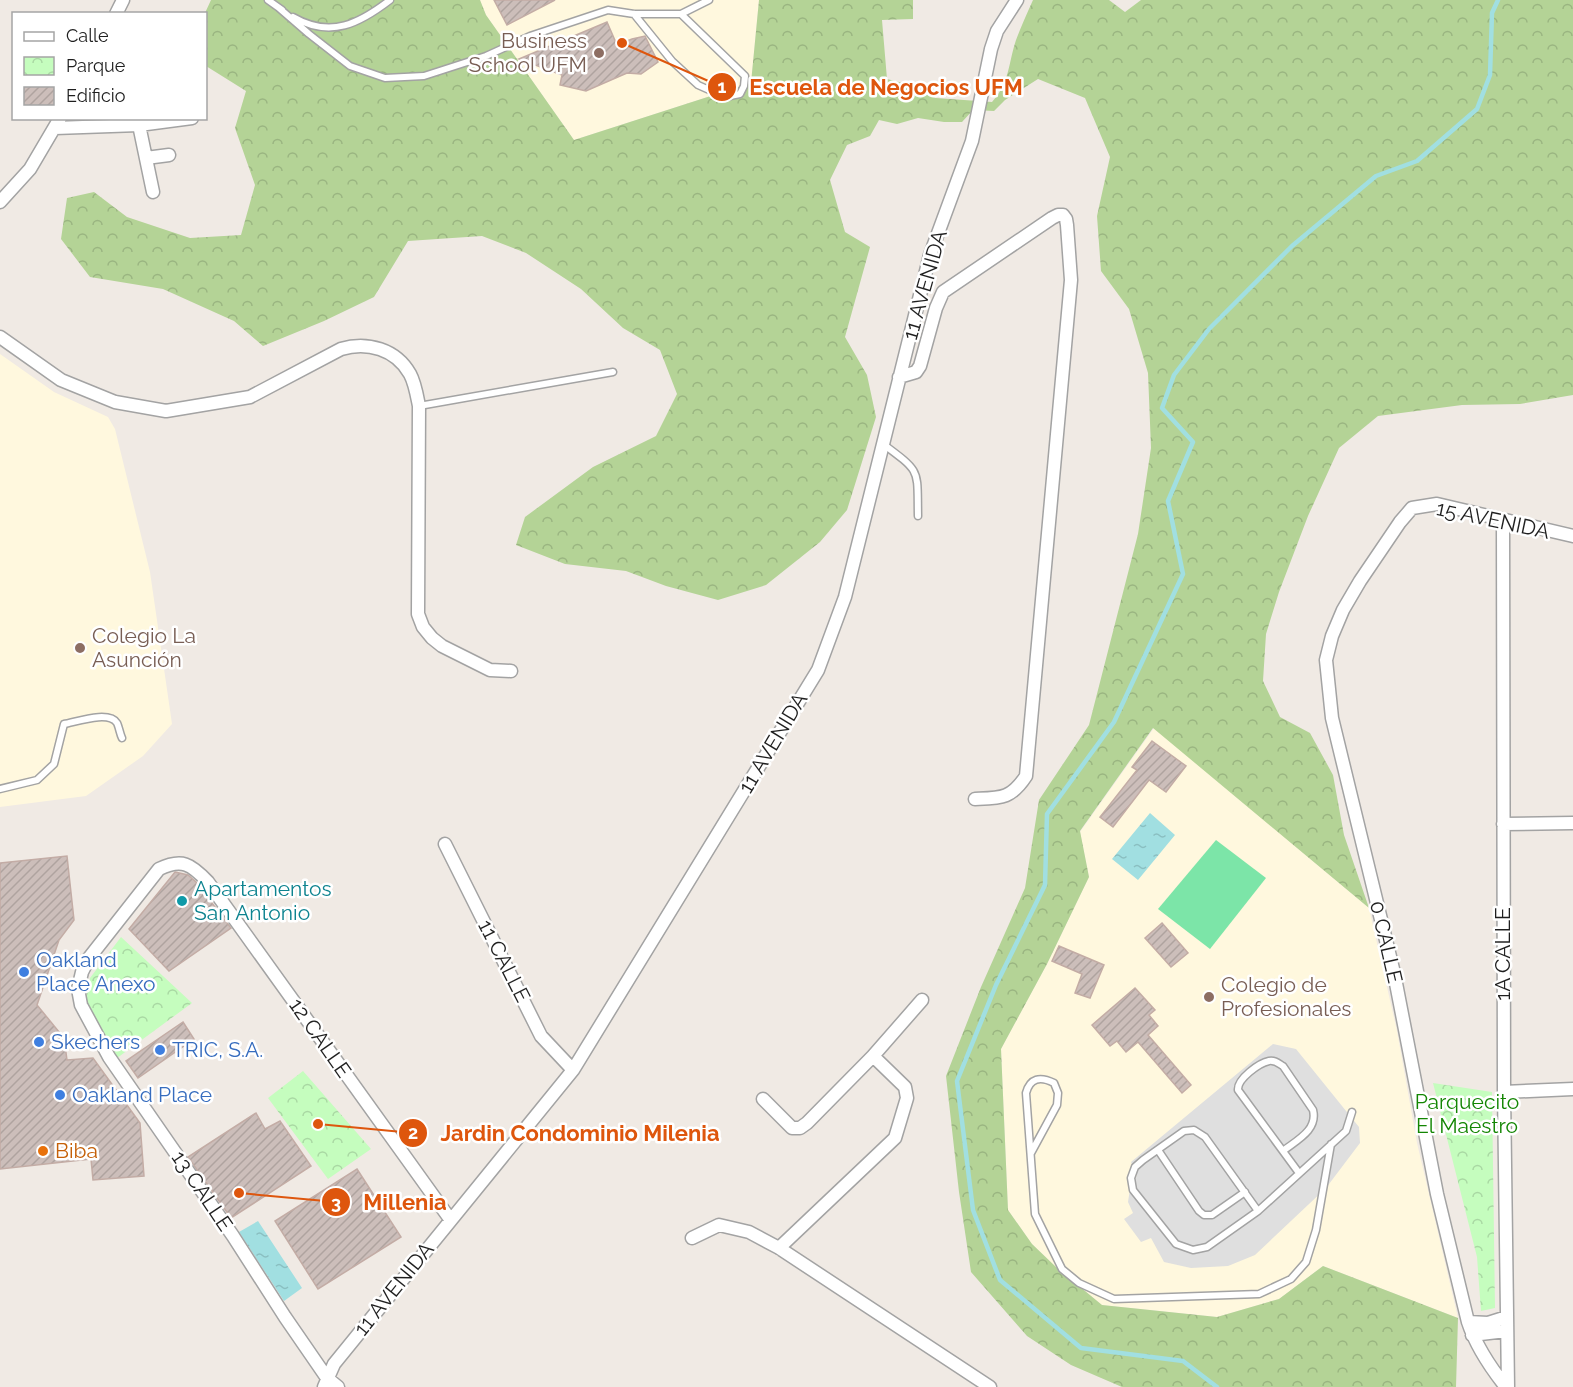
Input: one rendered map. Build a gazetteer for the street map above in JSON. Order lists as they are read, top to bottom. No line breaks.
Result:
{"streets":{"street":["11 AVENIDA","15 AVENIDA","0 CALLE","1A CALLE","11 CALLE","12 CALLE","13 CALLE"]},"crossings":[["11 AVENIDA","11 CALLE"],["11 AVENIDA","12 CALLE"],["11 AVENIDA","13 CALLE"],["15 AVENIDA","0 CALLE"],["15 AVENIDA","1A CALLE"],["0 CALLE","1A CALLE"],["12 CALLE","13 CALLE"]],"parks":["Parquecito El Maestro"],"places":["Escuela de Negocios UFM","Business School UFM","Colegio La Asunción","Apartamentos San Antonio","Oakland Place Anexo","Colegio de Profesionales","Skechers","TRIC, S.A.","Oakland Place","Jardin Condominio Milenia","Biba","Millenia"],"legend":["Calle","Parque","Edificio"]}
